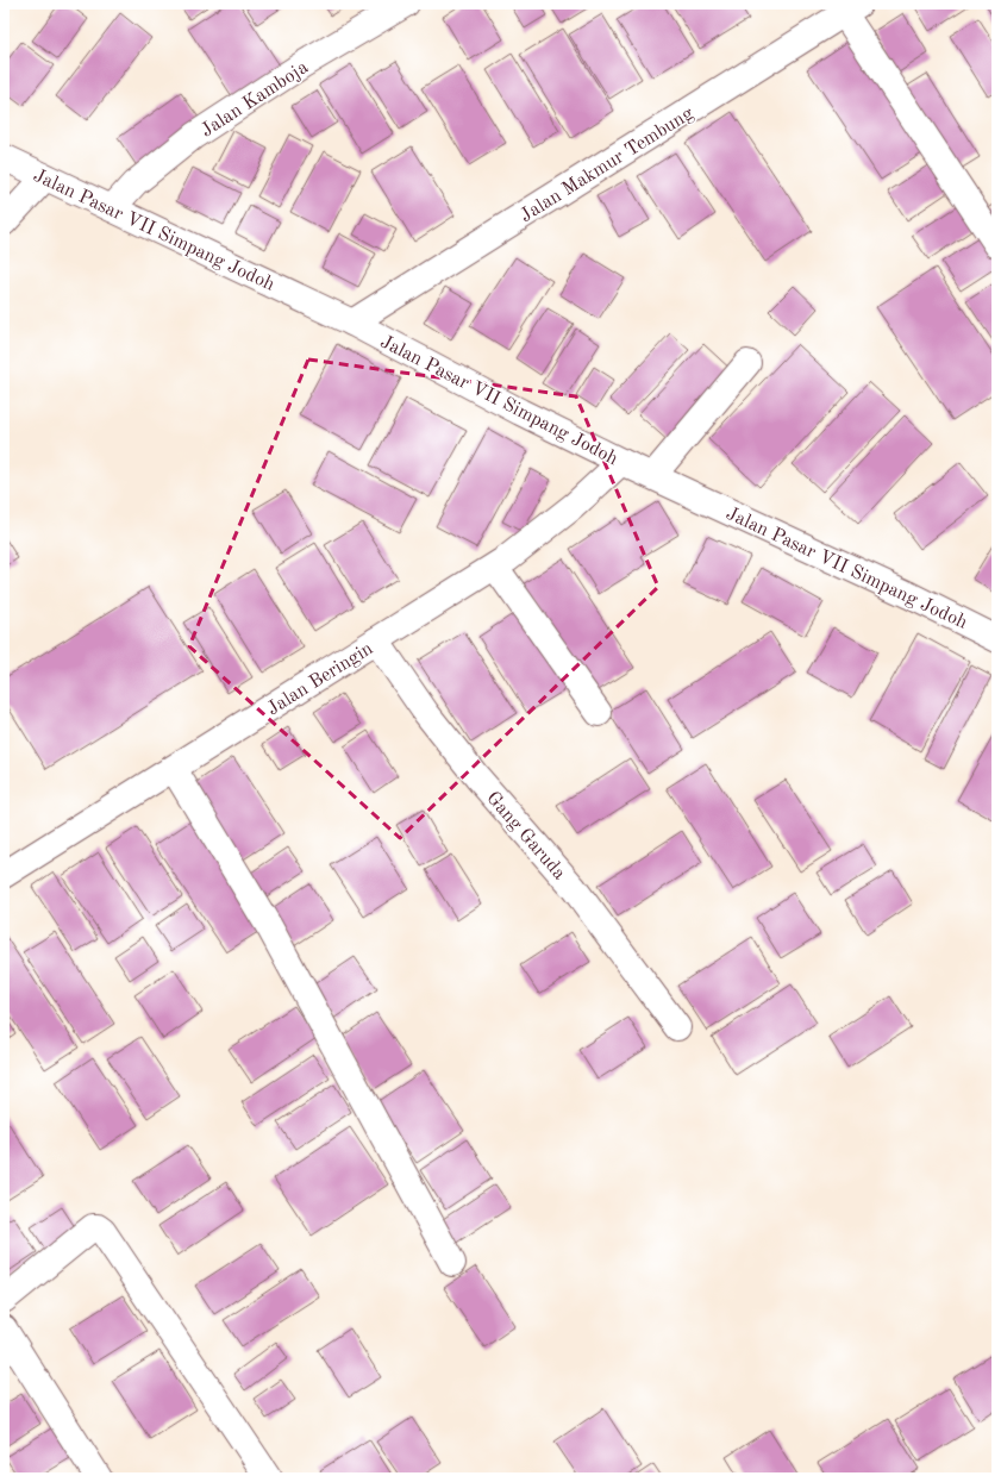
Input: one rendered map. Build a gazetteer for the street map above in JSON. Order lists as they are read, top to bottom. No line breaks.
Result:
{"streets":{"street":["Jalan Kamboja","Jalan Makmur Tembung","Jalan Pasar VII Simpang Jodoh","Jalan Beringin","Gang Garuda"]},"crossings":[["Jalan Kamboja","Jalan Pasar VII Simpang Jodoh"],["Jalan Makmur Tembung","Jalan Pasar VII Simpang Jodoh"],["Jalan Pasar VII Simpang Jodoh","Jalan Beringin"],["Jalan Beringin","Gang Garuda"]]}
